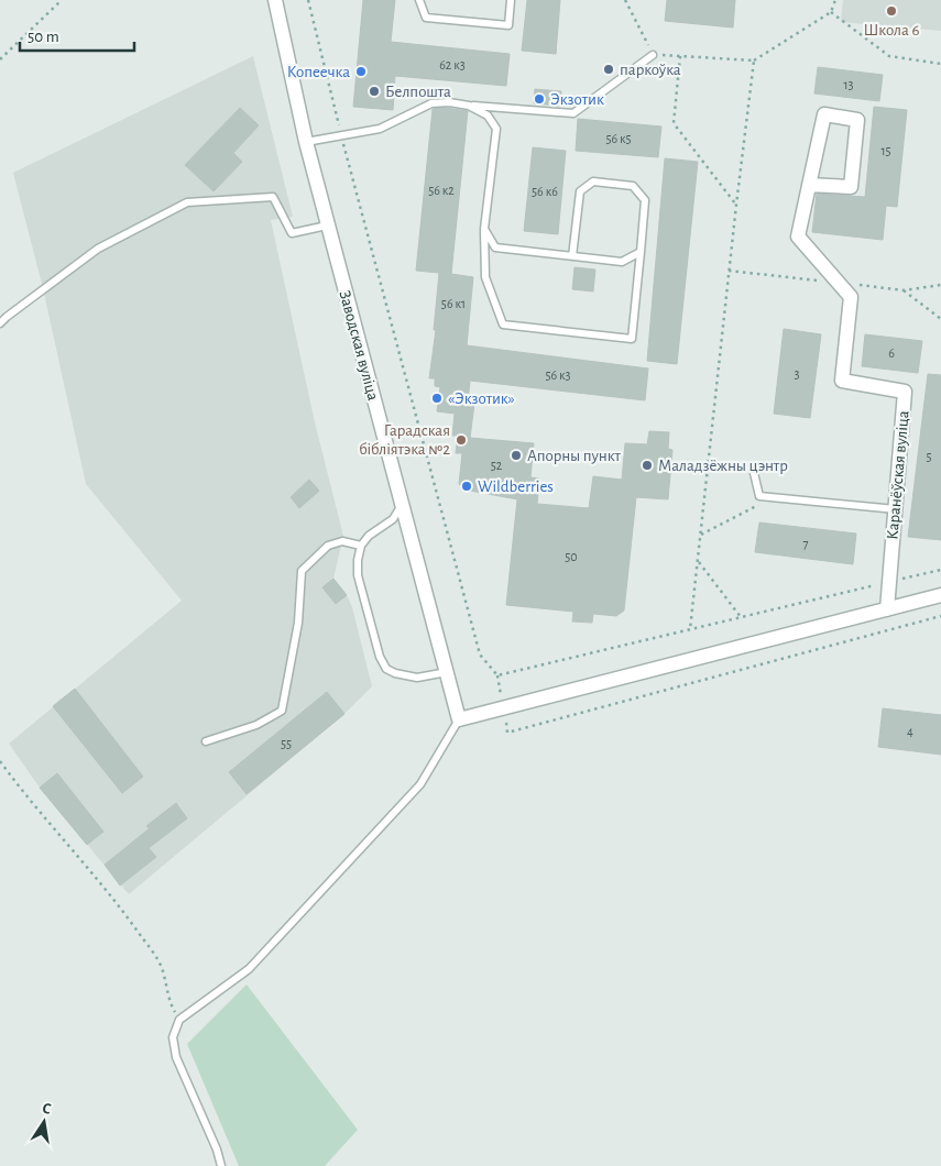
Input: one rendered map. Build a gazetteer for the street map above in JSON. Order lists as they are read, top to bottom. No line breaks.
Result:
{"streets":{"street":["Заводская вуліца","Каранёўская вуліца"]},"places":["Школа 6","паркоўка","Копеечка","Белпошта","Экзотик","«Экзотик»","Гарадская бібліятэка №2","Апорны пункт","Маладзёжны цэнтр","Wildberries"],"house_numbers":["62 к3","13","56 к5","15","56 к2","56 к6","56 к1","6","3","56 к3","5","52","7","50","4","55"],"scale_bar":"50 m","north":"top"}
